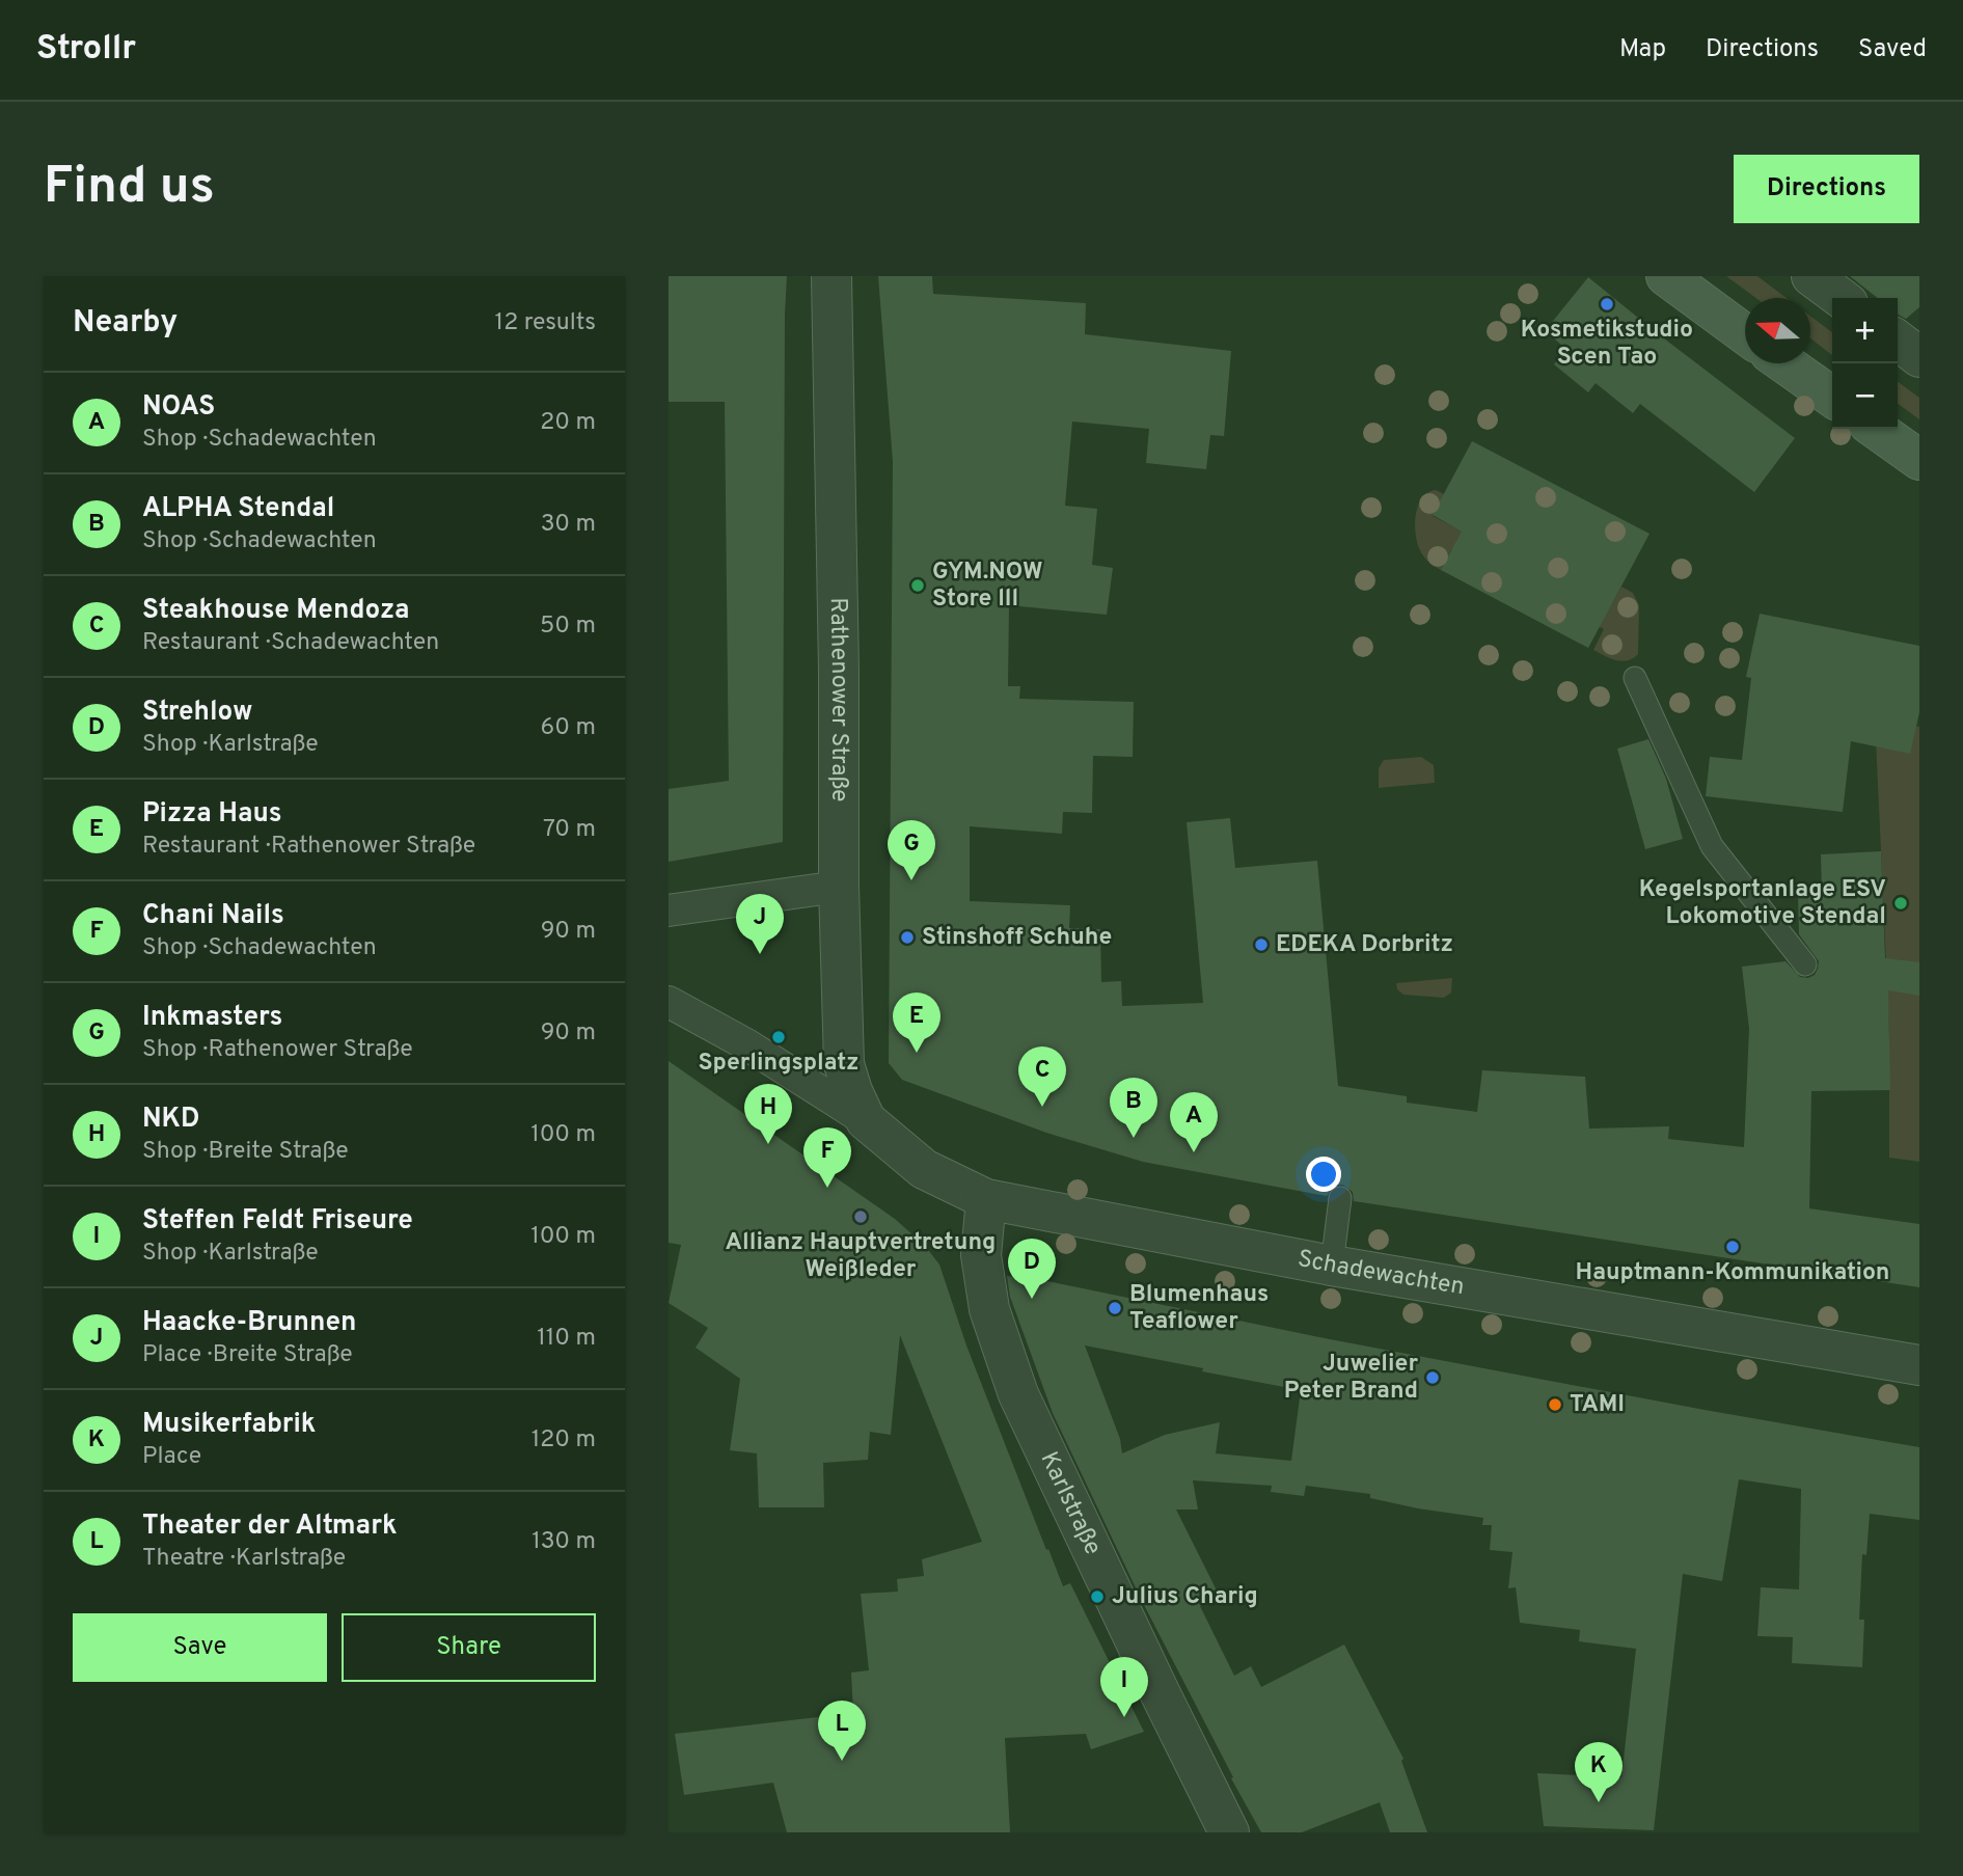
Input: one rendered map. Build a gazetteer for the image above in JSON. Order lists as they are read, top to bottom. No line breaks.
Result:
{"streets":{"street":["Rathenower Straße","Schadewachten","Karlstraße"]},"crossings":[["Rathenower Straße","Schadewachten"],["Schadewachten","Karlstraße"]],"places":["Kosmetikstudio Scen Tao","GYM.NOW Store lll","Kegelsportanlage ESV Lokomotive Stendal","Stinshoff Schuhe","EDEKA Dorbritz","Sperlingsplatz","Allianz Hauptvertretung Weißleder","Hauptmann-Kommunikation","Blumenhaus Teaflower","Juwelier Peter Brand","TAMI","Julius Charig"],"north":"left","page":{"header":"Strollr","nav":["Map","Directions","Saved"],"buttons":["Directions",["Save","Share"]],"title":"Find us","heading":["Nearby","12 results"],"map_buttons":["+","−"],"list":[{"mark":"A","name":"NOAS","note":"Shop · Schadewachten","value":"20 m"},{"mark":"B","name":"ALPHA Stendal","note":"Shop · Schadewachten","value":"30 m"},{"mark":"C","name":"Steakhouse Mendoza","note":"Restaurant · Schadewachten","value":"50 m"},{"mark":"D","name":"Strehlow","note":"Shop · Karlstraße","value":"60 m"},{"mark":"E","name":"Pizza Haus","note":"Restaurant · Rathenower Straße","value":"70 m"},{"mark":"F","name":"Chani Nails","note":"Shop · Schadewachten","value":"90 m"},{"mark":"G","name":"Inkmasters","note":"Shop · Rathenower Straße","value":"90 m"},{"mark":"H","name":"NKD","note":"Shop · Breite Straße","value":"100 m"},{"mark":"I","name":"Steffen Feldt Friseure","note":"Shop · Karlstraße","value":"100 m"},{"mark":"J","name":"Haacke-Brunnen","note":"Place · Breite Straße","value":"110 m"},{"mark":"K","name":"Musikerfabrik","note":"Place","value":"120 m"},{"mark":"L","name":"Theater der Altmark","note":"Theatre · Karlstraße","value":"130 m"}],"pins":["G","J","E","C","B","H","A","F","D","I","L","K"]}}
